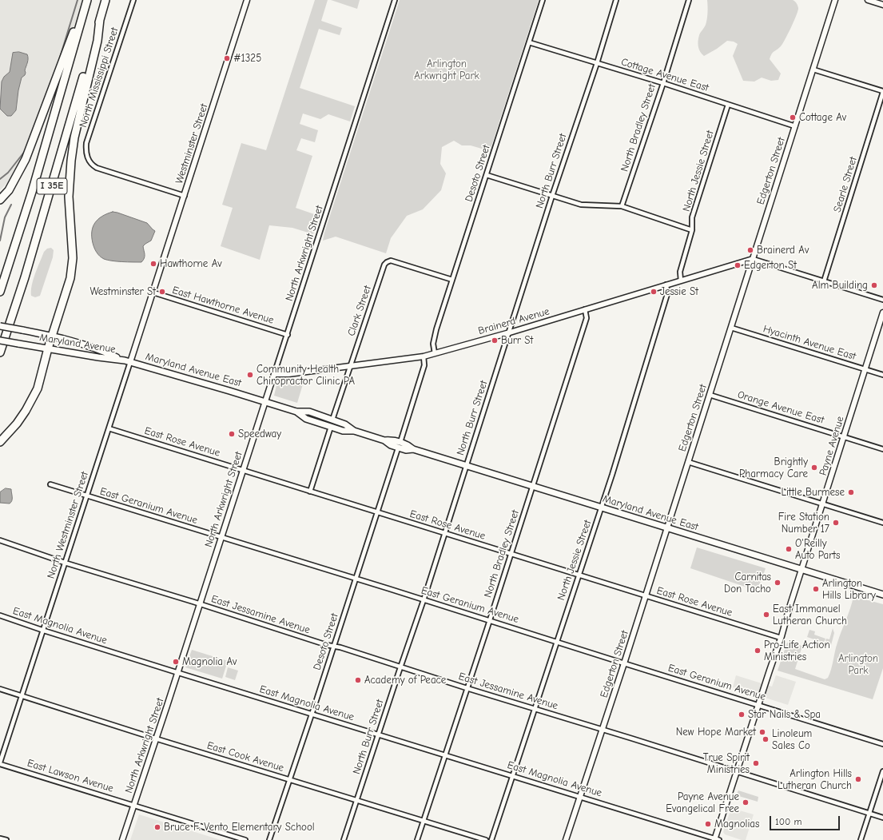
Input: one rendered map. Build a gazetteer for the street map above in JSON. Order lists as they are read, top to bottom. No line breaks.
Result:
{"streets":{"highway":["I 35E"],"main road":["Maryland Avenue","Maryland Avenue East"],"street":["Cottage Avenue East","North Mississippi Street","North Bradley Street","Westminster Street","North Burr Street","North Jessie Street","Edgerton Street","Desoto Street","Searle Street","North Arkwright Street","East Hawthorne Avenue","Clark Street","Brainerd Avenue","Hyacinth Avenue East","Orange Avenue East","East Rose Avenue","Payne Avenue","East Geranium Avenue","North Westminster Street","East Jessamine Avenue","East Magnolia Avenue","East Cook Avenue","East Lawson Avenue"]},"crossings":[["Cottage Avenue East","North Bradley Street"],["Cottage Avenue East","North Burr Street"],["Cottage Avenue East","North Jessie Street"],["Cottage Avenue East","Edgerton Street"],["Cottage Avenue East","Desoto Street"],["North Mississippi Street","Westminster Street"],["North Bradley Street","Brainerd Avenue"],["North Bradley Street","Maryland Avenue East"],["North Bradley Street","East Rose Avenue"],["North Bradley Street","East Geranium Avenue"],["North Bradley Street","East Jessamine Avenue"],["North Bradley Street","East Magnolia Avenue"],["North Bradley Street","East Cook Avenue"],["Westminster Street","East Hawthorne Avenue"],["Westminster Street","North Westminster Street"],["North Burr Street","Brainerd Avenue"],["North Burr Street","Maryland Avenue East"],["North Burr Street","East Rose Avenue"],["North Burr Street","East Geranium Avenue"],["North Burr Street","East Jessamine Avenue"],["North Burr Street","East Magnolia Avenue"],["North Burr Street","East Cook Avenue"],["North Jessie Street","Brainerd Avenue"],["North Jessie Street","Maryland Avenue East"],["North Jessie Street","East Rose Avenue"],["North Jessie Street","East Geranium Avenue"],["North Jessie Street","East Jessamine Avenue"],["North Jessie Street","East Magnolia Avenue"],["Edgerton Street","Brainerd Avenue"],["Edgerton Street","Hyacinth Avenue East"],["Edgerton Street","Maryland Avenue East"],["Edgerton Street","Orange Avenue East"],["Edgerton Street","East Rose Avenue"],["Edgerton Street","East Geranium Avenue"],["Edgerton Street","East Jessamine Avenue"],["Edgerton Street","East Magnolia Avenue"],["Desoto Street","Clark Street"],["Desoto Street","Brainerd Avenue"],["Desoto Street","Maryland Avenue East"],["Desoto Street","East Rose Avenue"],["Desoto Street","East Geranium Avenue"],["Desoto Street","East Jessamine Avenue"],["Desoto Street","East Magnolia Avenue"],["Desoto Street","East Cook Avenue"],["North Arkwright Street","East Hawthorne Avenue"],["North Arkwright Street","Brainerd Avenue"],["North Arkwright Street","Maryland Avenue East"],["North Arkwright Street","East Rose Avenue"],["North Arkwright Street","East Geranium Avenue"],["North Arkwright Street","East Jessamine Avenue"],["North Arkwright Street","East Magnolia Avenue"],["North Arkwright Street","East Cook Avenue"],["North Arkwright Street","East Lawson Avenue"],["East Hawthorne Avenue","North Westminster Street"],["Clark Street","Brainerd Avenue"],["Clark Street","Maryland Avenue East"],["Hyacinth Avenue East","Payne Avenue"],["Maryland Avenue","Maryland Avenue East"],["Maryland Avenue East","Payne Avenue"],["Maryland Avenue East","North Westminster Street"],["Orange Avenue East","Payne Avenue"],["East Rose Avenue","Payne Avenue"],["East Rose Avenue","North Westminster Street"],["Payne Avenue","East Geranium Avenue"],["Payne Avenue","East Jessamine Avenue"],["Payne Avenue","East Magnolia Avenue"],["East Geranium Avenue","North Westminster Street"],["North Westminster Street","East Jessamine Avenue"],["North Westminster Street","East Magnolia Avenue"],["North Westminster Street","East Cook Avenue"],["North Westminster Street","East Lawson Avenue"]],"parks":["Arlington Arkwright Park","Arlington Park"],"places":["#1325","Cottage Av","Brainerd Av","Hawthorne Av","Edgerton St","Alm Building","Westminster St","Jessie St","Burr St","Community Health Chiropractor Clinic PA","Speedway","Brightly Pharmacy Care","Little Burmese","Fire Station Number 17","O'Reilly Auto Parts","Carnitas Don Tacho","Arlington Hills Library","East Immanuel Lutheran Church","Pro-Life Action Ministries","Magnolia Av","Academy of Peace","Star Nails & Spa","New Hope Market","Linoleum Sales Co","True Spirit Ministries","Arlington Hills Lutheran Church","Payne Avenue Evangelical Free","Magnolias","Bruce F. Vento Elementary School"],"scale_bar":"100 m"}
